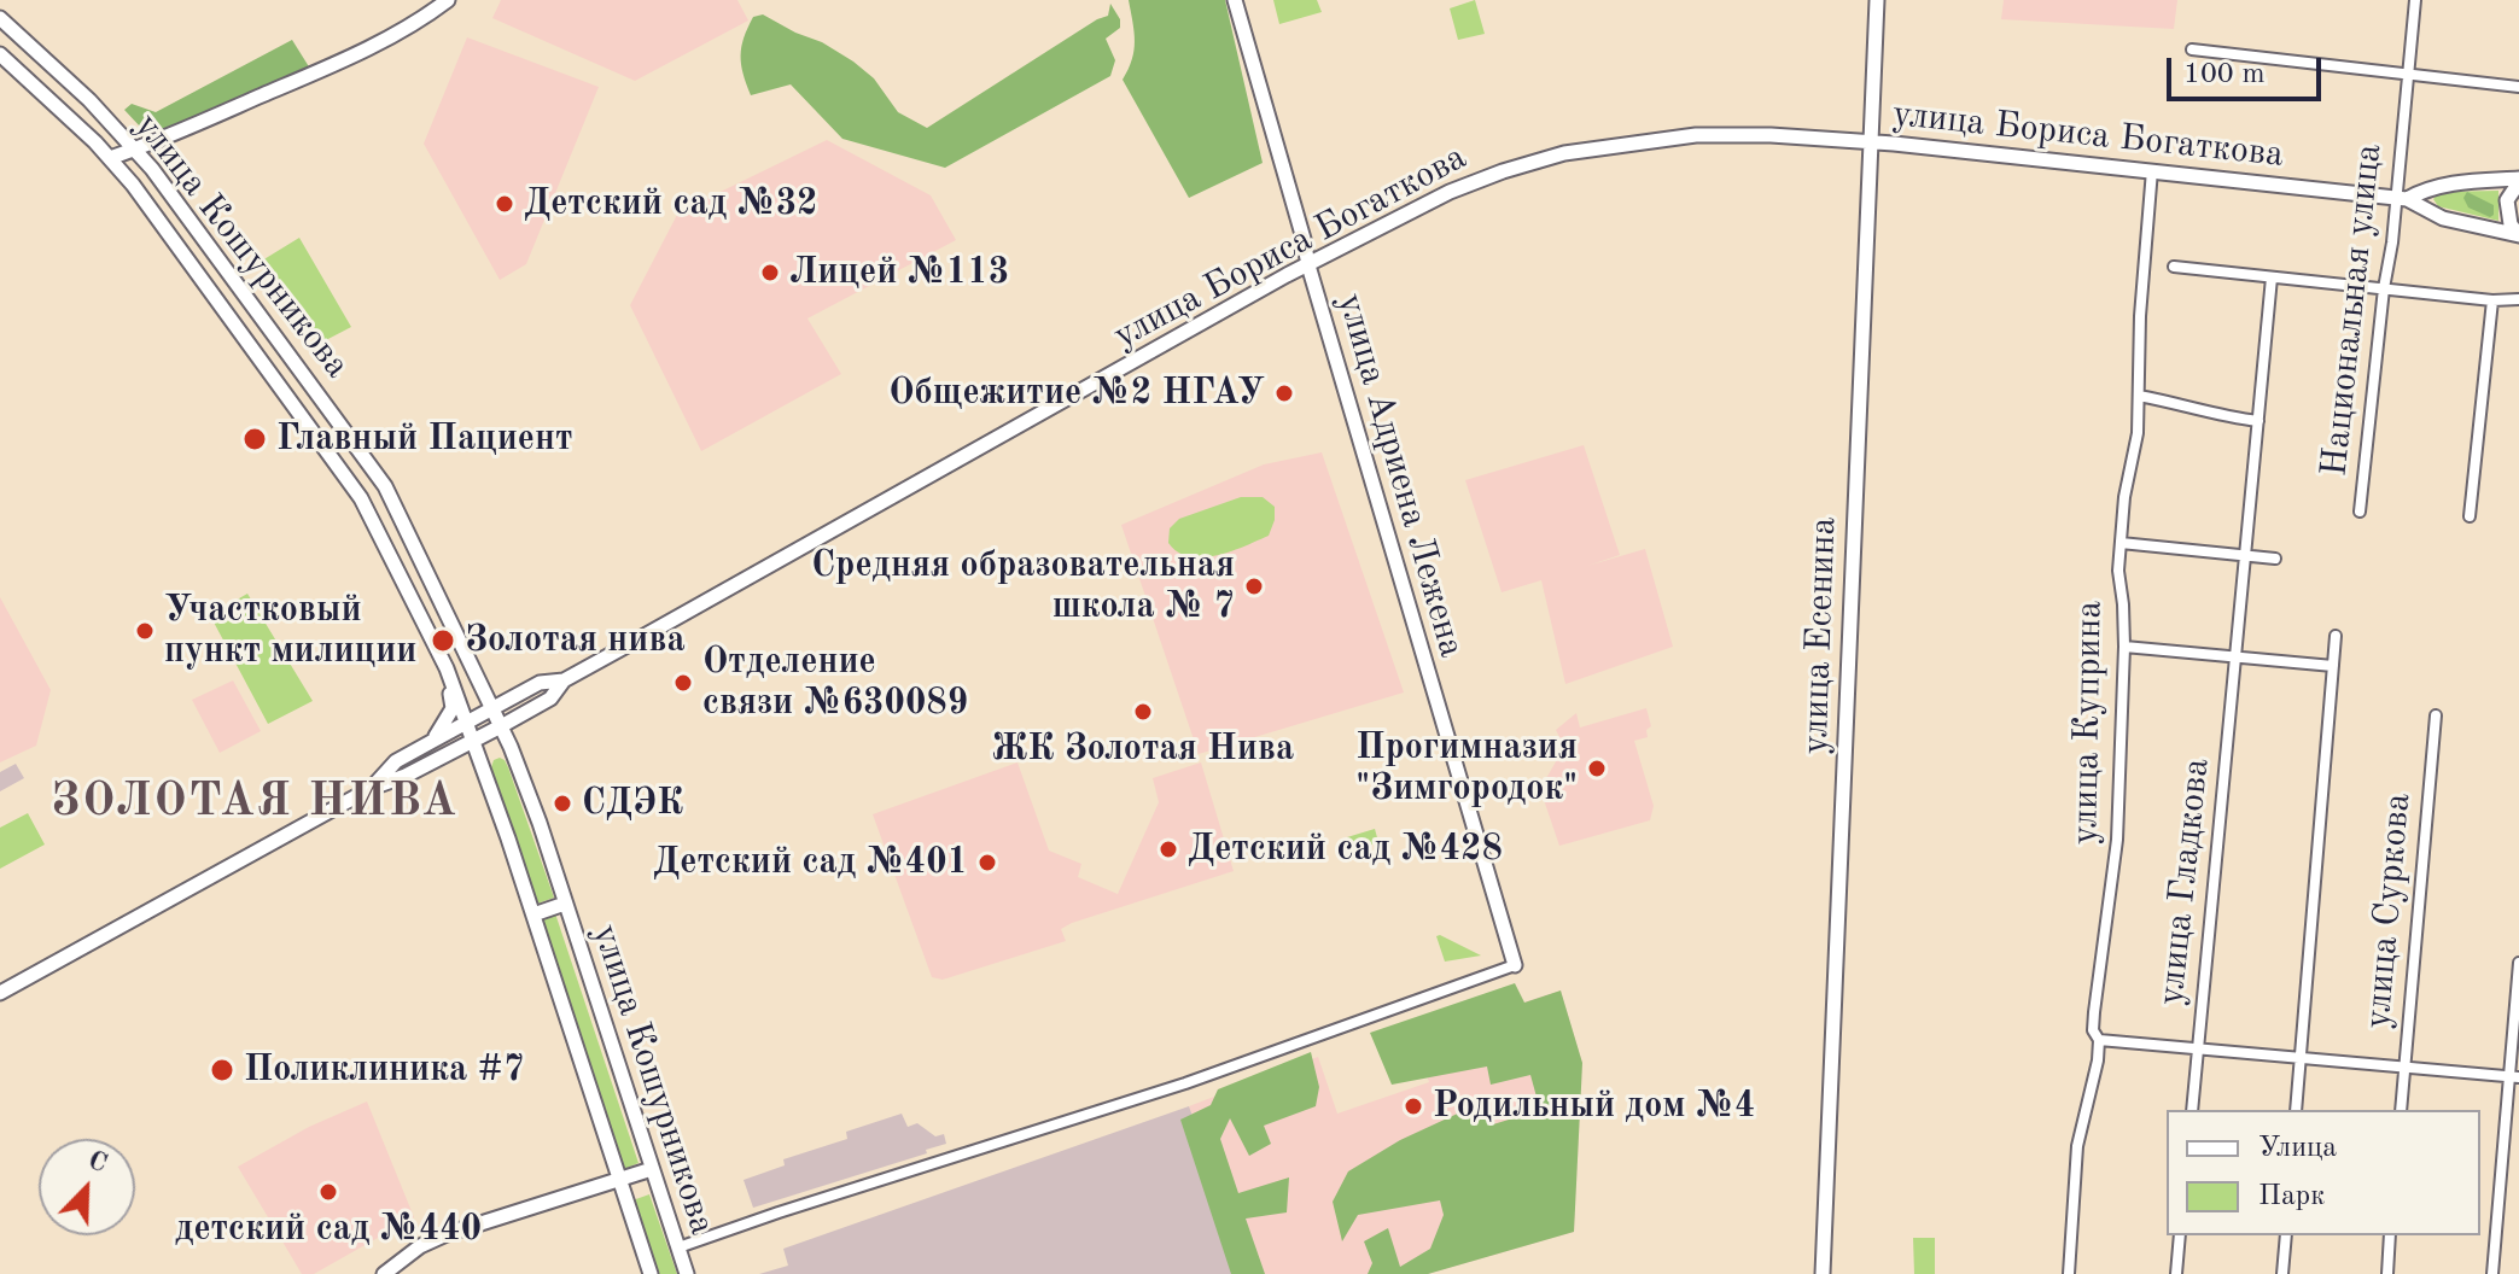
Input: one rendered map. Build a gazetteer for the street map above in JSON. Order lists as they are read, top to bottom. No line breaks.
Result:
{"streets":{"main road":["улица Бориса Богаткова","улица Кошурникова","улица Адриена Лежена","улица Есенина"],"street":["Национальная улица","улица Куприна","улица Гладкова","улица Суркова"]},"crossings":[["улица Бориса Богаткова","улица Кошурникова"],["улица Бориса Богаткова","Национальная улица"],["улица Бориса Богаткова","улица Адриена Лежена"],["улица Бориса Богаткова","улица Есенина"],["улица Бориса Богаткова","улица Куприна"]],"districts":["ЗОЛОТАЯ НИВА"],"places":["Детский сад №32","Лицей №113","Общежитие №2 НГАУ","Главный Пациент","Средняя образовательная школа № 7","Участковый пункт милиции","Золотая нива","Отделение связи №630089","ЖК Золотая Нива","Прогимназия \"Зимгородок\"","СДЭК","Детский сад №428","Детский сад №401","Поликлиника #7","Родильный дом №4","детский сад №440"],"legend":["Улица","Парк"],"scale_bar":"100 m","north":"top right"}
